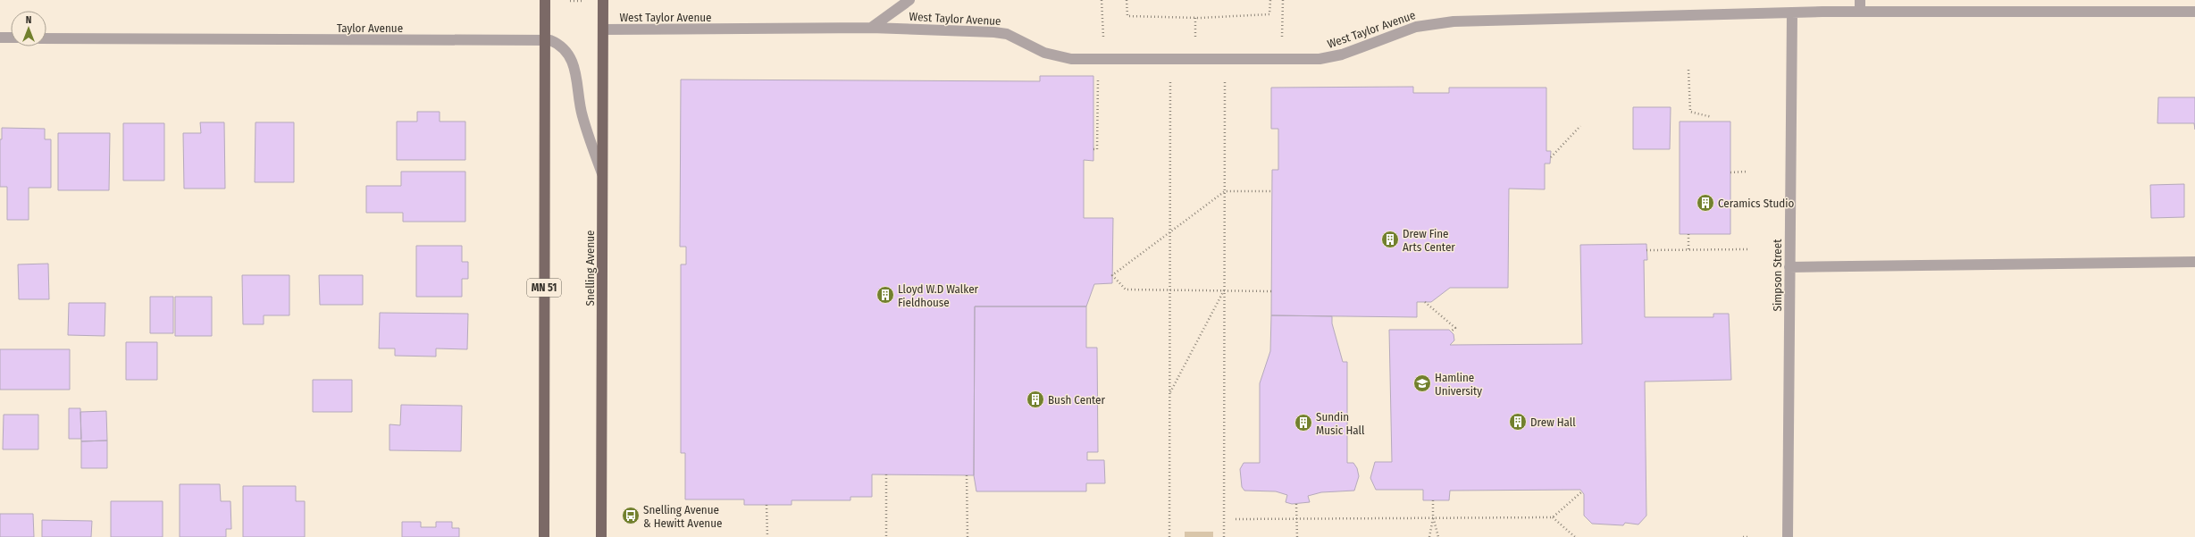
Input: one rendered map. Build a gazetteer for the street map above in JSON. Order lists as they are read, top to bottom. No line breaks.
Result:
{"streets":{"main road":["Snelling Avenue","MN 51"],"street":["West Taylor Avenue","Taylor Avenue","Simpson Street"]},"crossings":[["West Taylor Avenue","Snelling Avenue"],["West Taylor Avenue","Simpson Street"],["Taylor Avenue","Snelling Avenue"],["Taylor Avenue","MN 51"]],"places":{"building":["Ceramics Studio","Drew Fine Arts Center","Lloyd W.D Walker Fieldhouse","Bush Center","Drew Hall","Sundin Music Hall"],"school or university":["Hamline University"],"bus stop":["Snelling Avenue & Hewitt Avenue"]},"north":"top"}
